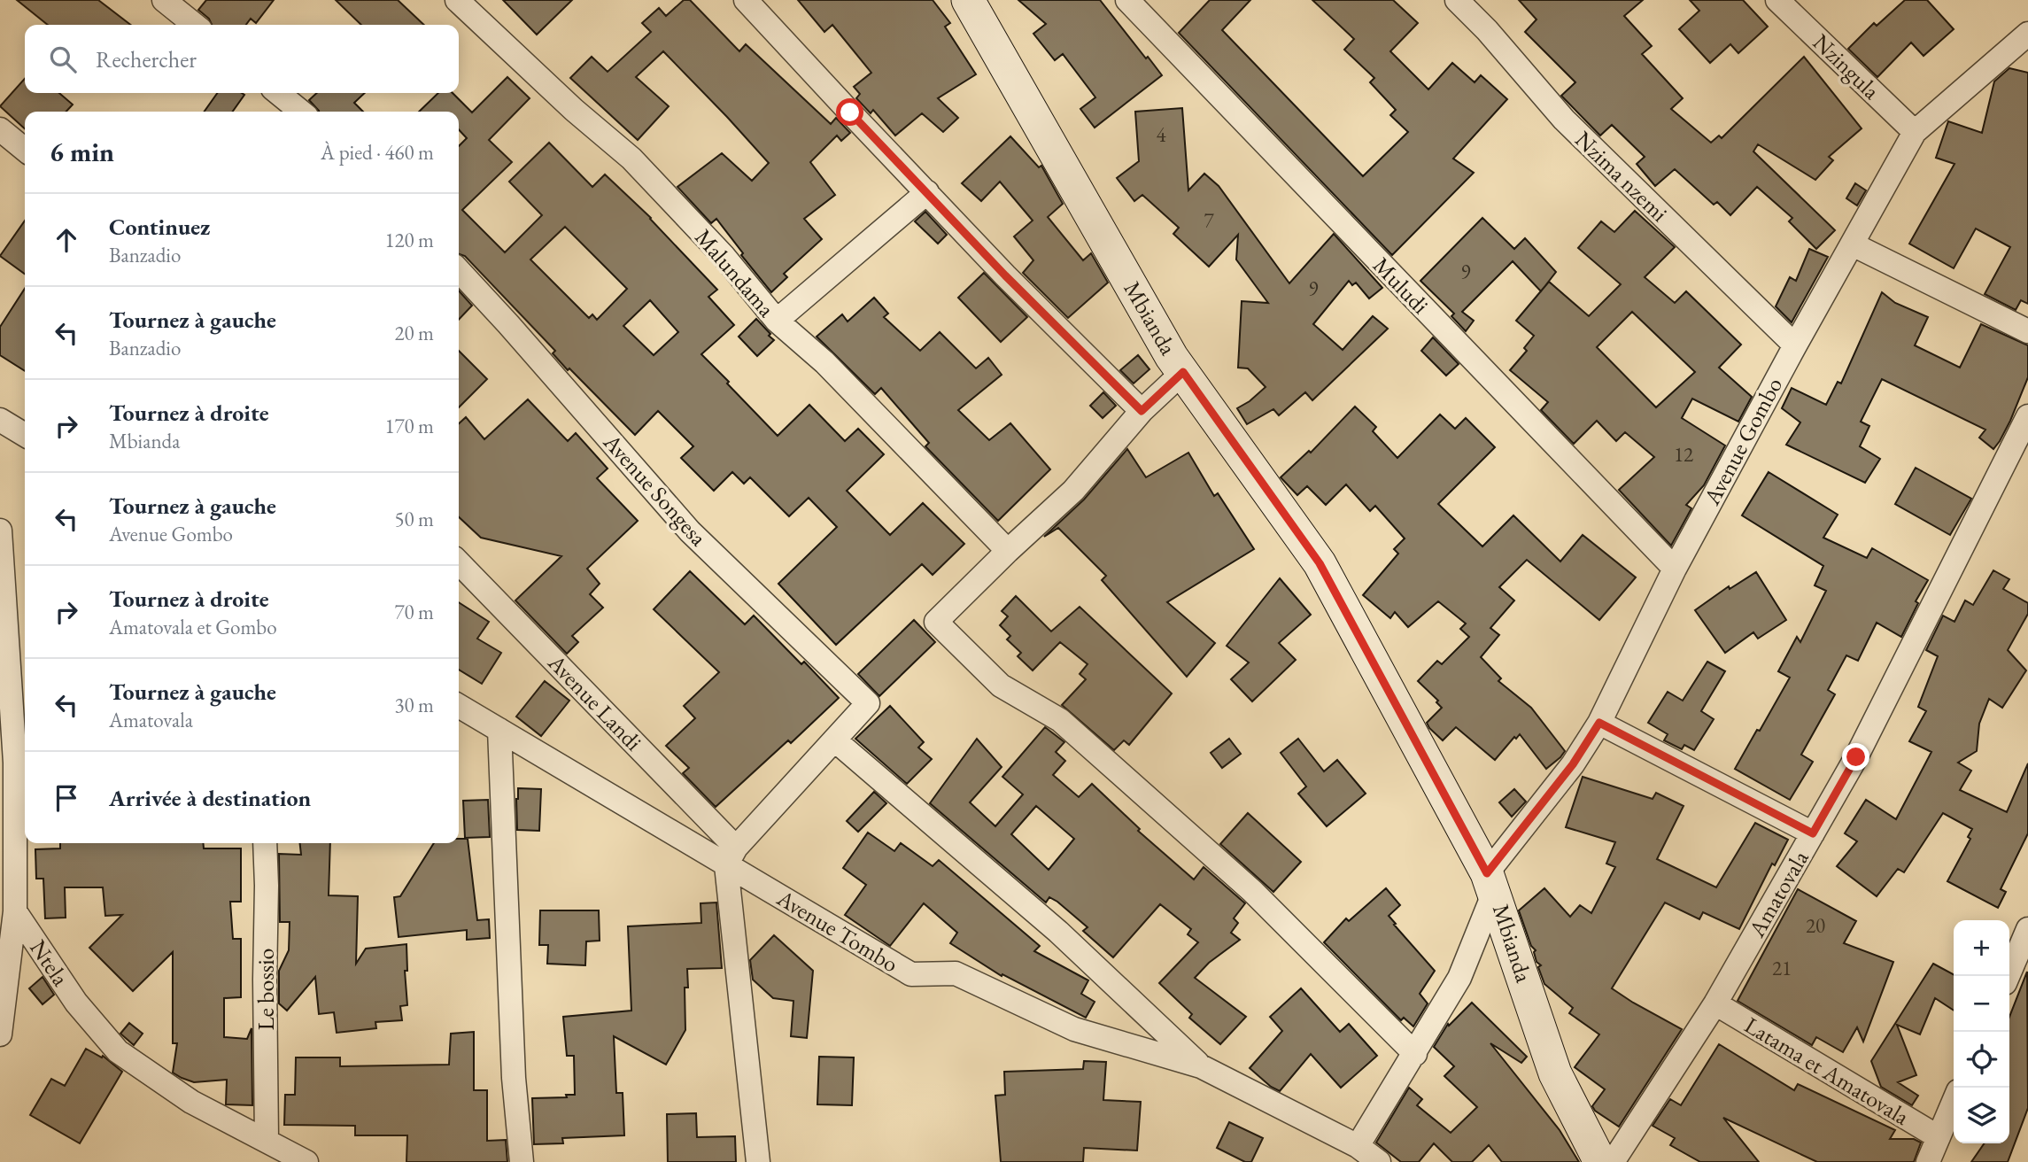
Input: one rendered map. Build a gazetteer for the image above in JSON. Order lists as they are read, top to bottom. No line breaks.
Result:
{"streets":{"street":["Nzingula","Nzima nzemi","Malundama","Muludi","Mbianda","Avenue Gombo","Avenue Songesa","Avenue Landi","Amatovala","Avenue Tombo","Ntela","Le bossio","Latama et Amatovala"]},"crossings":[["Nzingula","Avenue Gombo"],["Nzima nzemi","Avenue Gombo"],["Muludi","Avenue Gombo"],["Mbianda","Avenue Gombo"],["Avenue Gombo","Avenue Tombo"],["Avenue Landi","Avenue Tombo"],["Amatovala","Latama et Amatovala"],["Ntela","Le bossio"]],"house_numbers":["4","7","9","9","12","20","21"],"page":{"search":"Rechercher","heading":["6 min","À pied · 460 m"],"list":[["Continuez","Banzadio","120 m"],["Tournez à gauche","Banzadio","20 m"],["Tournez à droite","Mbianda","170 m"],["Tournez à gauche","Avenue Gombo","50 m"],["Tournez à droite","Amatovala et Gombo","70 m"],["Tournez à gauche","Amatovala","30 m"],"Arrivée à destination"],"map_buttons":["+","−"]}}
